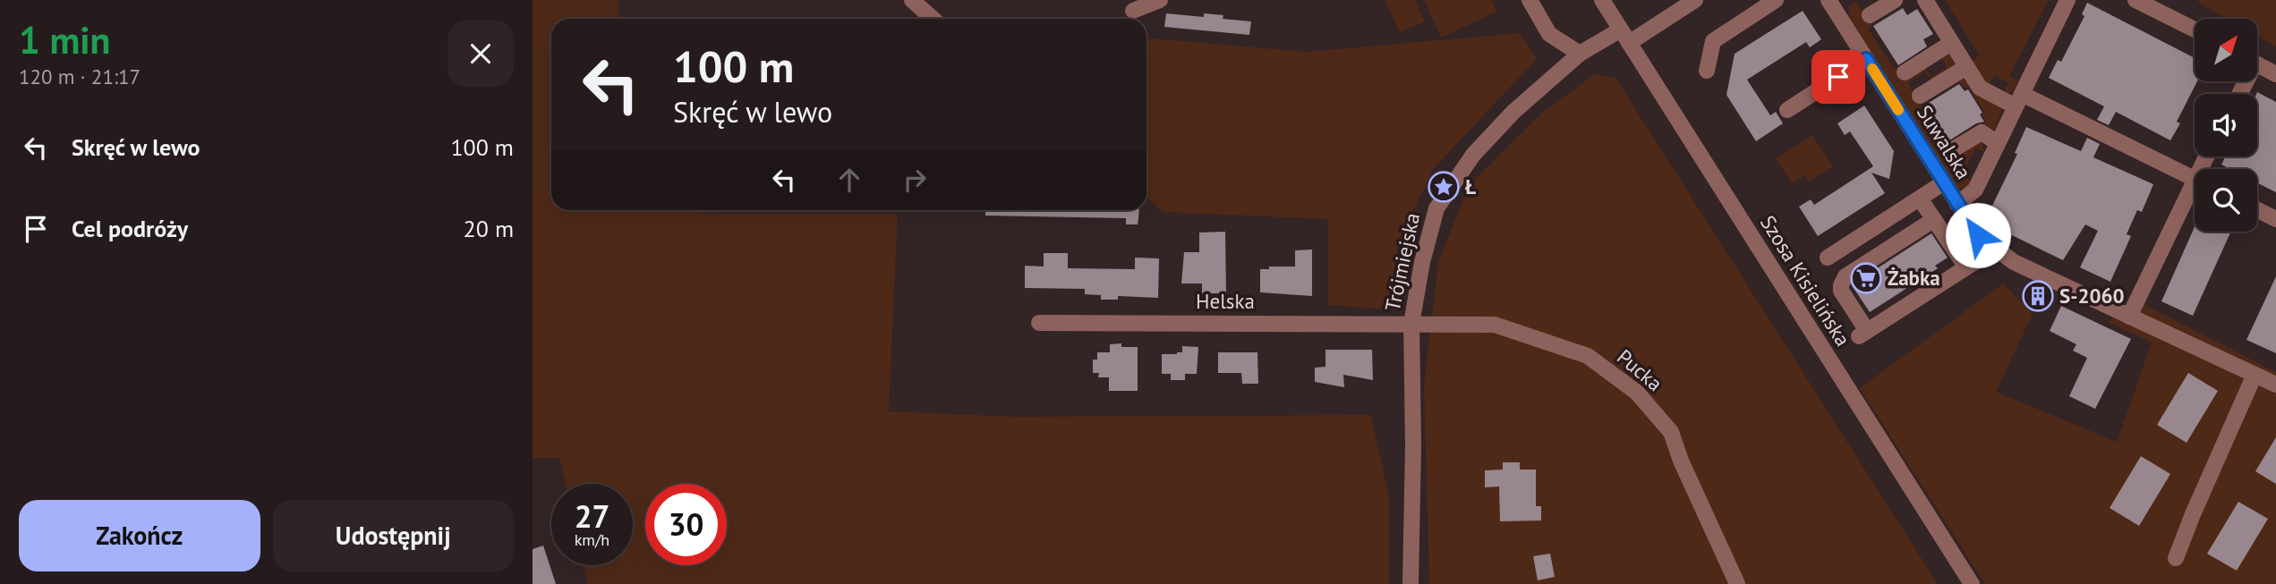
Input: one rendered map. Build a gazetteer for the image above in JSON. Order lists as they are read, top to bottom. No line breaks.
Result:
{"streets":{"street":["Suwalska","Trójmiejska","Szosa Kisielińska","Helska","Pucka"]},"crossings":[["Trójmiejska","Szosa Kisielińska"],["Trójmiejska","Helska"],["Trójmiejska","Pucka"],["Helska","Pucka"]],"places":{"place":["Ł"],"supermarket":["Żabka"],"building":["S-2060"]},"north":"top right","page":{"heading":["1 min","120 m · 21:17"],"turn":["100 m","Skręć w lewo"],"list":[{"name":"Skręć w lewo","value":"100 m"},{"name":"Cel podróży","value":"20 m"}],"speed":"27 km/h","limit":"30","buttons":["Zakończ","Udostępnij"]}}
